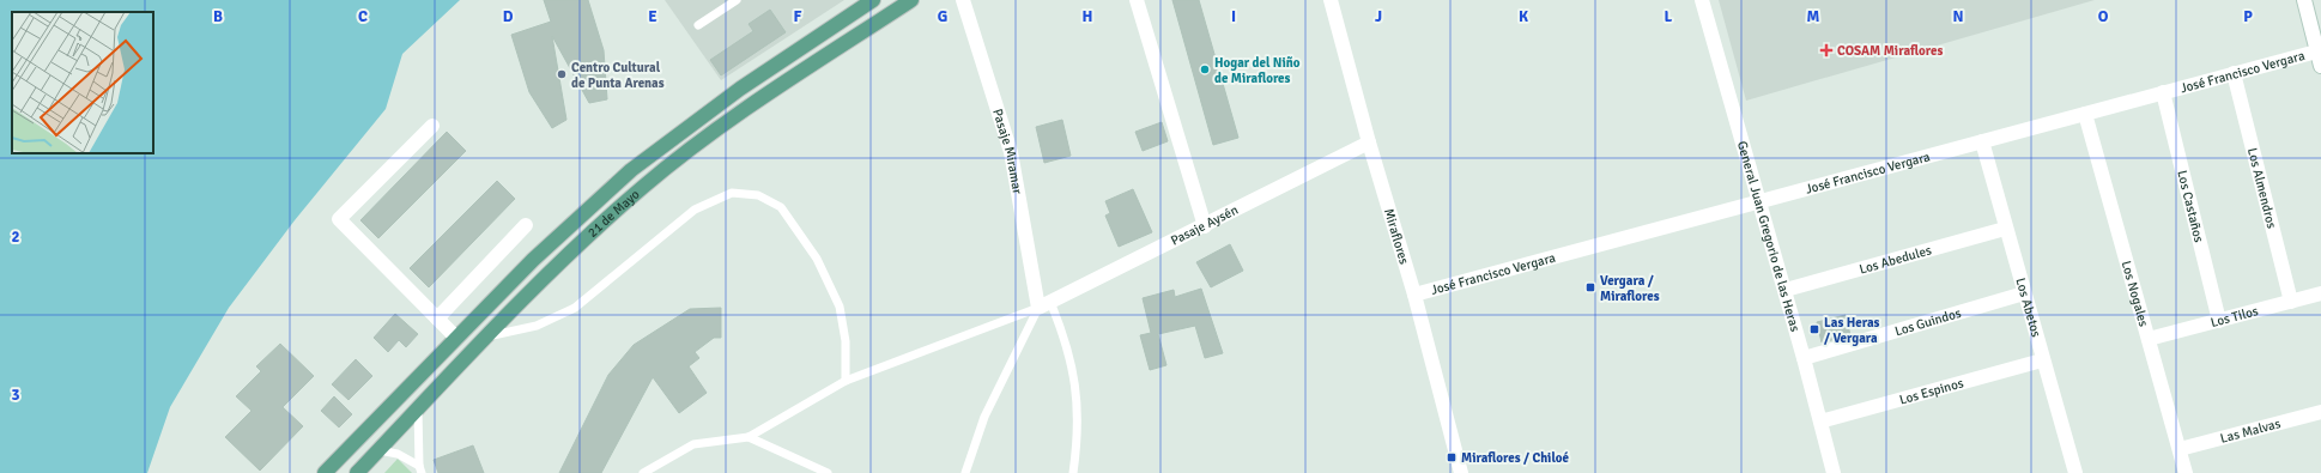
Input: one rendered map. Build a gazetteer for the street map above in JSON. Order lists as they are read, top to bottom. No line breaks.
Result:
{"streets":{"main road":["21 de Mayo"],"street":["José Francisco Vergara","Pasaje Miramar","Los Almendros","Los Castaños","Pasaje Aysén","Miraflores","General Juan Gregorio de las Heras","Los Abedules","Los Nogales","Los Abetos","Los Tilos","Los Guindos","Los Espinos","Las Malvas"]},"crossings":[["José Francisco Vergara","Los Almendros"],["José Francisco Vergara","Los Castaños"],["José Francisco Vergara","Miraflores"],["José Francisco Vergara","General Juan Gregorio de las Heras"],["José Francisco Vergara","Los Nogales"],["José Francisco Vergara","Los Abetos"],["Pasaje Miramar","Pasaje Aysén"],["Los Almendros","Los Tilos"],["Los Castaños","Los Tilos"],["Pasaje Aysén","Miraflores"],["General Juan Gregorio de las Heras","Los Abedules"],["General Juan Gregorio de las Heras","Los Guindos"],["General Juan Gregorio de las Heras","Los Espinos"],["Los Abedules","Los Abetos"],["Los Nogales","Los Tilos"],["Los Nogales","Las Malvas"],["Los Abetos","Los Guindos"],["Los Abetos","Los Espinos"]],"places":{"health":["COSAM Miraflores"],"other":["Hogar del Niño de Miraflores","Centro Cultural de Punta Arenas"],"transit":["Vergara / Miraflores","Las Heras / Vergara","Miraflores / Chiloé"]},"grid":{"columns":["B","C","D","E","F","G","H","I","J","K","L","M","N","O","P"],"rows":["2","3"]}}
